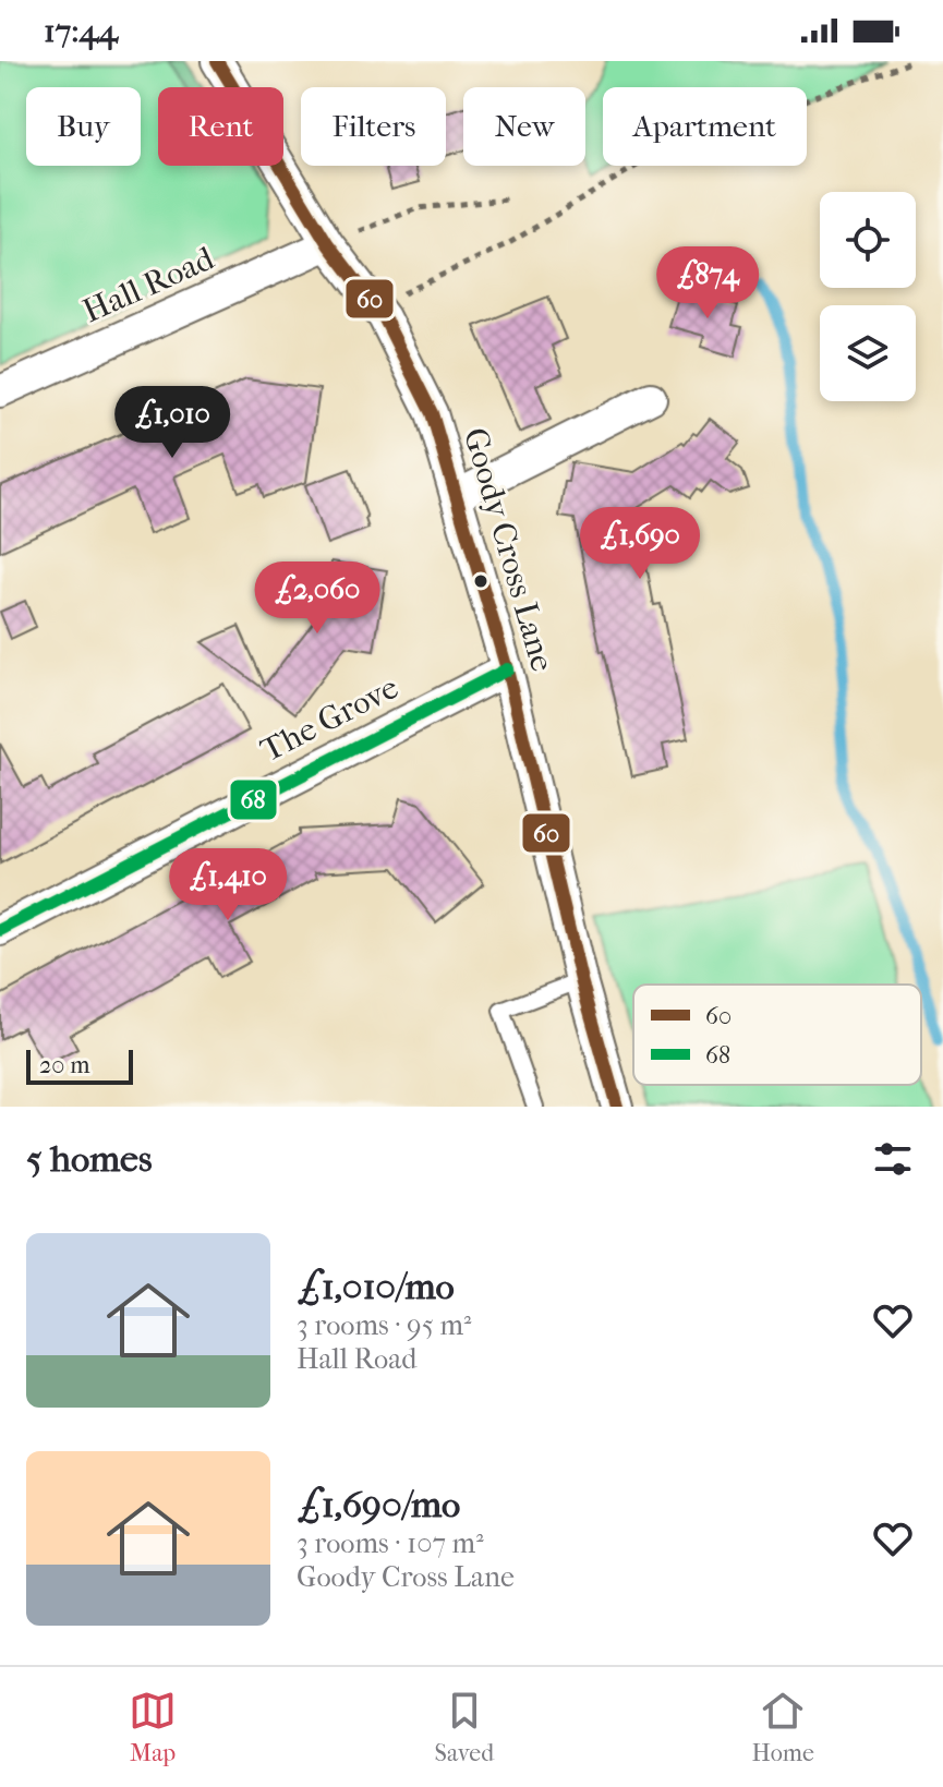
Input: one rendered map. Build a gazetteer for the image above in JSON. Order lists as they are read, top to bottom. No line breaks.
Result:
{"streets":{"street":["Hall Road","Goody Cross Lane","The Grove"]},"crossings":[["Hall Road","Goody Cross Lane"],["Goody Cross Lane","The Grove"]],"lines":["transit line 60","transit line 68"],"legend":["60","68"],"scale_bar":"20 m","page":{"status":"17:44","chip":["Buy","Rent","Filters","New","Apartment"],"price":["£874","£1,010","£1,690","£2,060","£1,410"],"scale":"20 m","heading":"5 homes","list":[{"name":"£1,010/mo","note":"3 rooms · 95 m² · Hall Road"},{"name":"£1,690/mo","note":"3 rooms · 107 m² · Goody Cross Lane"}],"tabs":["Map","Saved","Home"]}}
